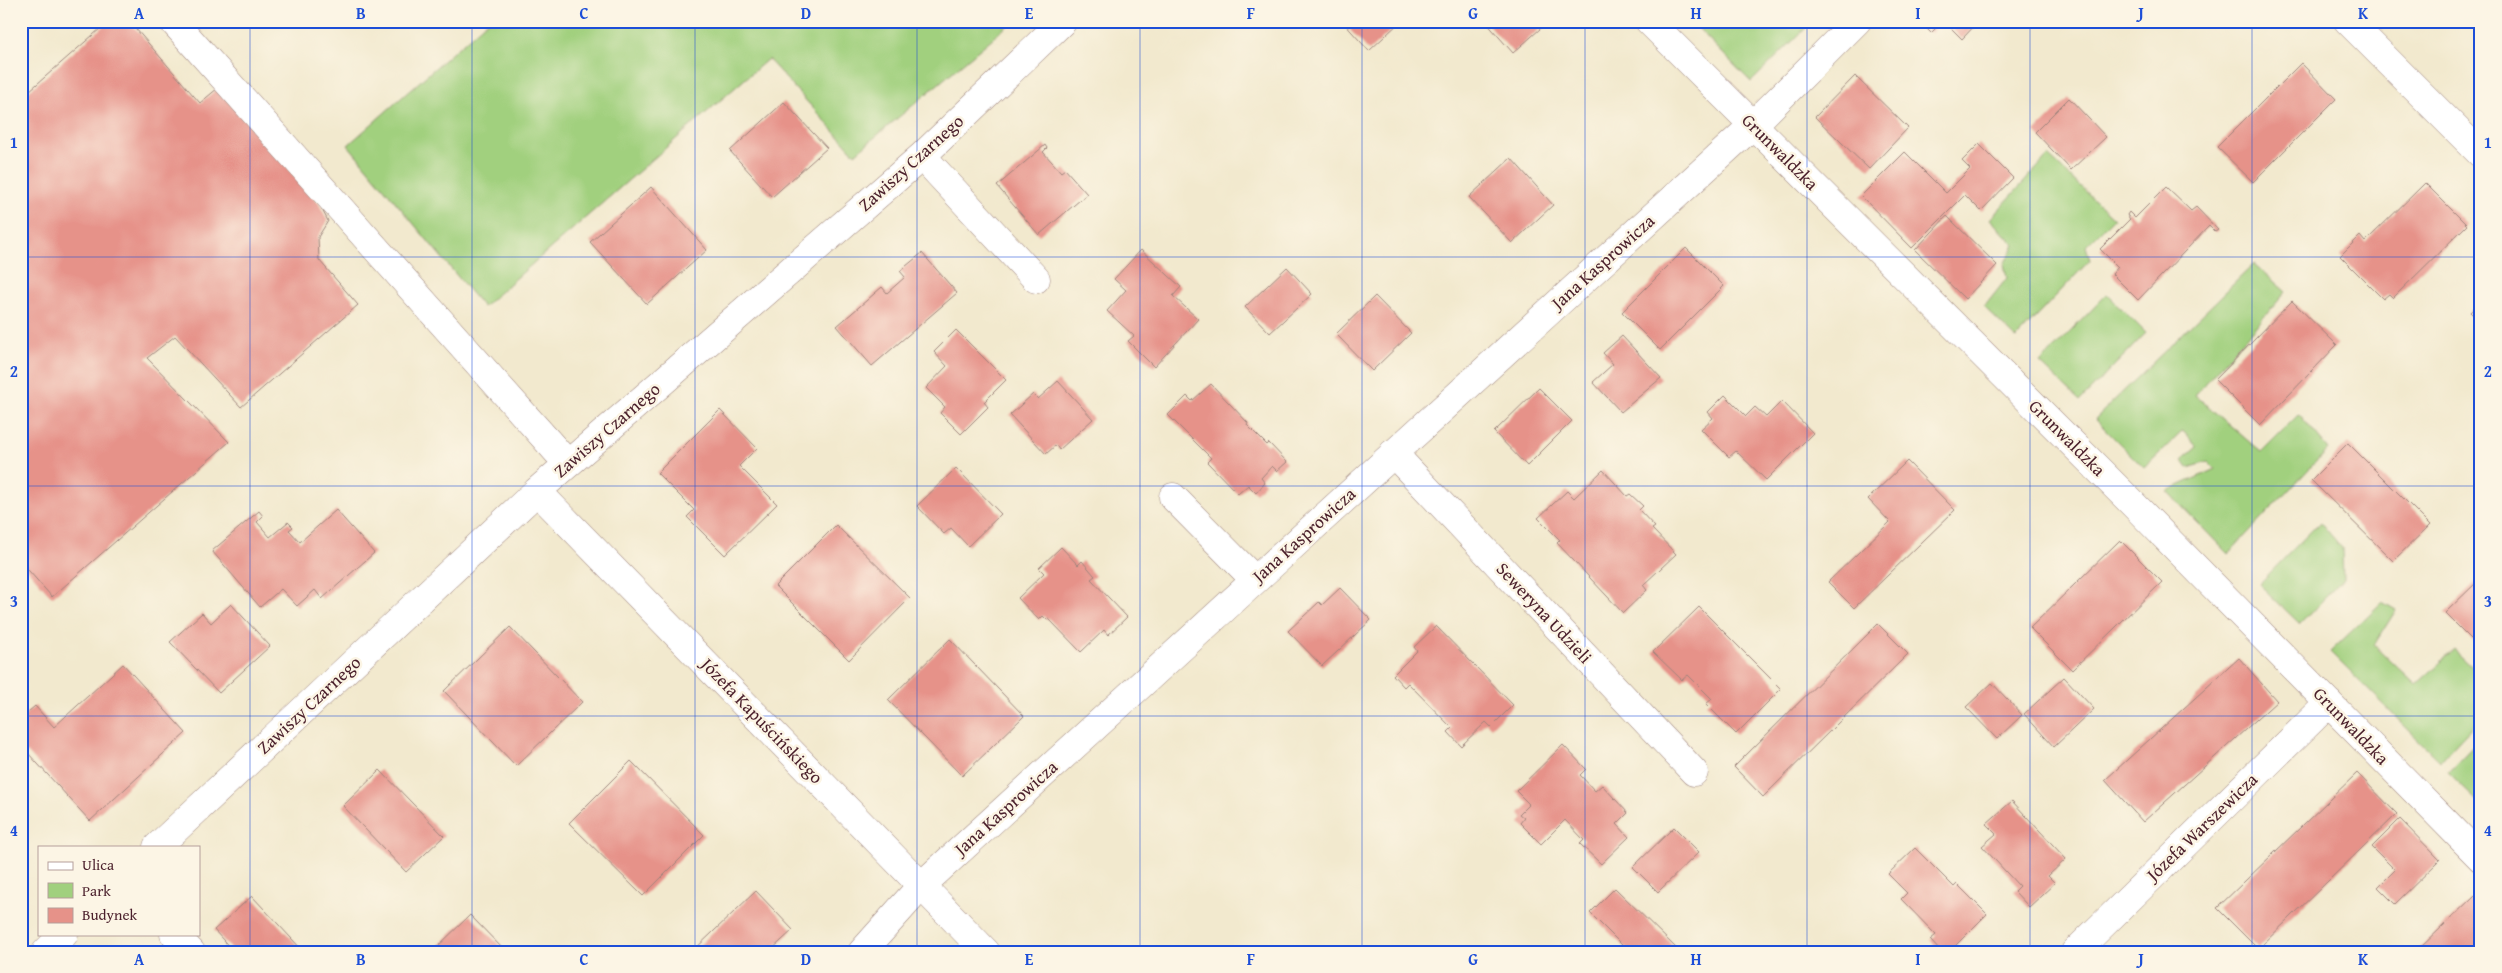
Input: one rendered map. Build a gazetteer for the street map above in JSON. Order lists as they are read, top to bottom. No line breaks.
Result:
{"streets":{"street":["Grunwaldzka","Zawiszy Czarnego","Jana Kasprowicza","Seweryna Udzieli","Józefa Kapuścińskiego","Józefa Warszewicza"]},"crossings":[["Grunwaldzka","Jana Kasprowicza"],["Grunwaldzka","Józefa Warszewicza"],["Zawiszy Czarnego","Józefa Kapuścińskiego"],["Jana Kasprowicza","Seweryna Udzieli"],["Jana Kasprowicza","Józefa Kapuścińskiego"]],"legend":["Ulica","Park","Budynek"],"grid":{"columns":["A","B","C","D","E","F","G","H","I","J","K"],"rows":["1","2","3","4"]}}
